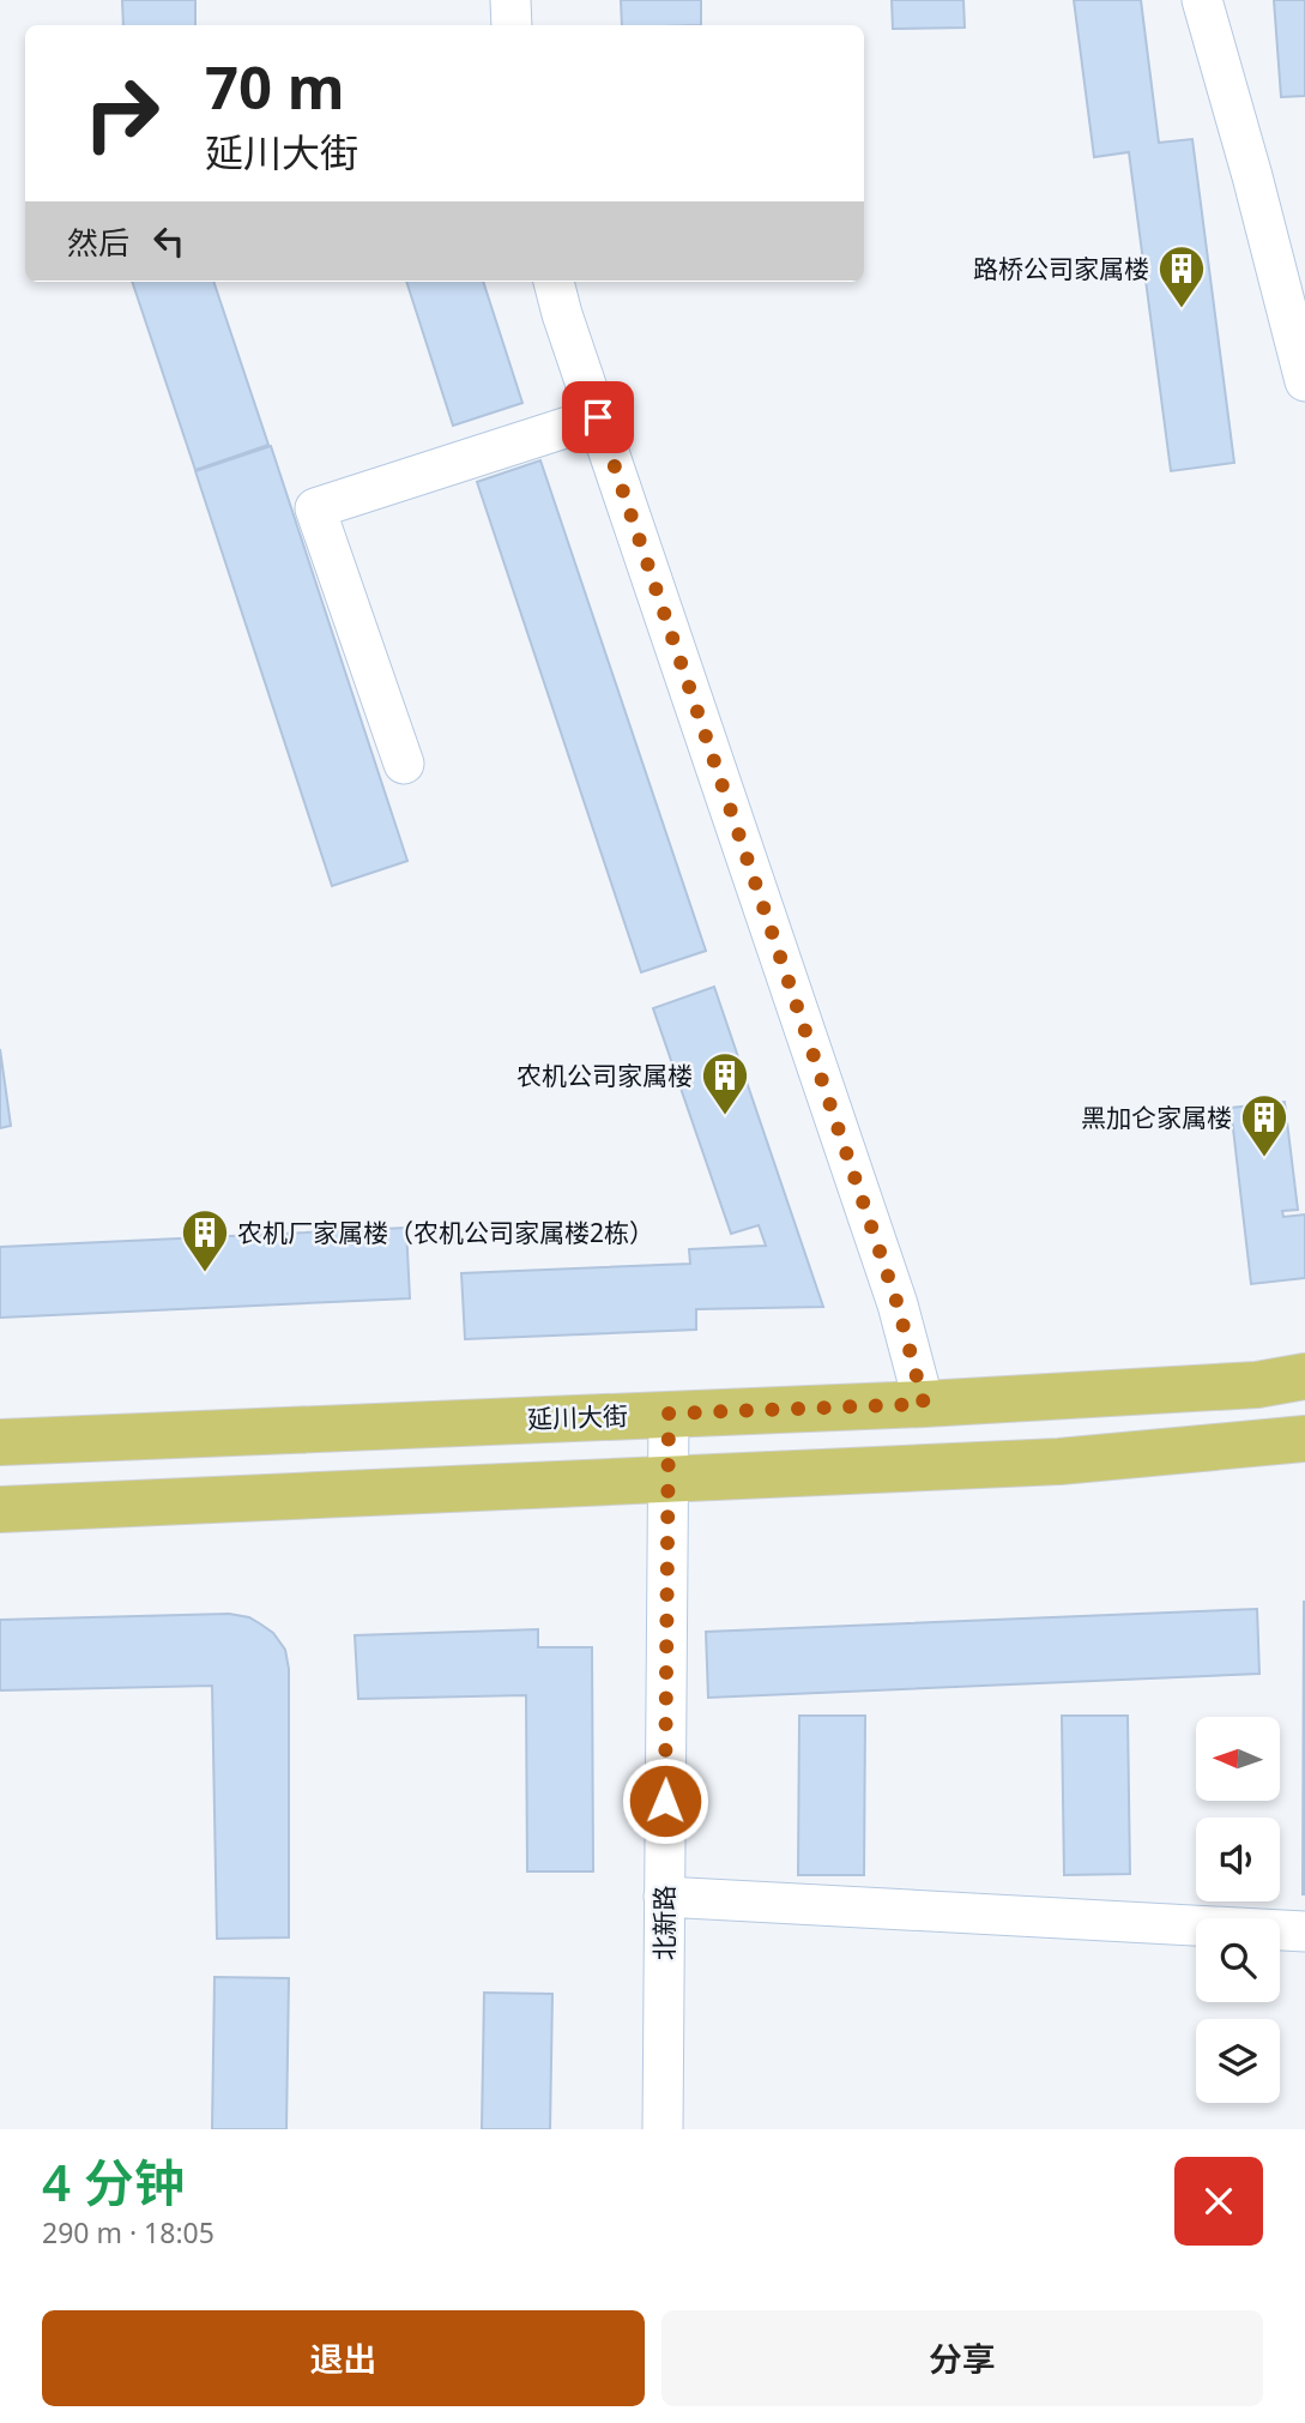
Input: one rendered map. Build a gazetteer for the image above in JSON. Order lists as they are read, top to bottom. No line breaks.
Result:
{"streets":{"main road":["延川大街"],"street":["北新路"]},"crossings":[["延川大街","北新路"]],"places":{"building":["路桥公司家属楼","农机公司家属楼","黑加仑家属楼","农机厂家属楼（农机公司家属楼2栋）"]},"north":"left","page":{"turn":["70 m","延川大街"],"then":"然后","heading":["4 分钟","290 m · 18:05"],"buttons":["退出","分享"]}}
